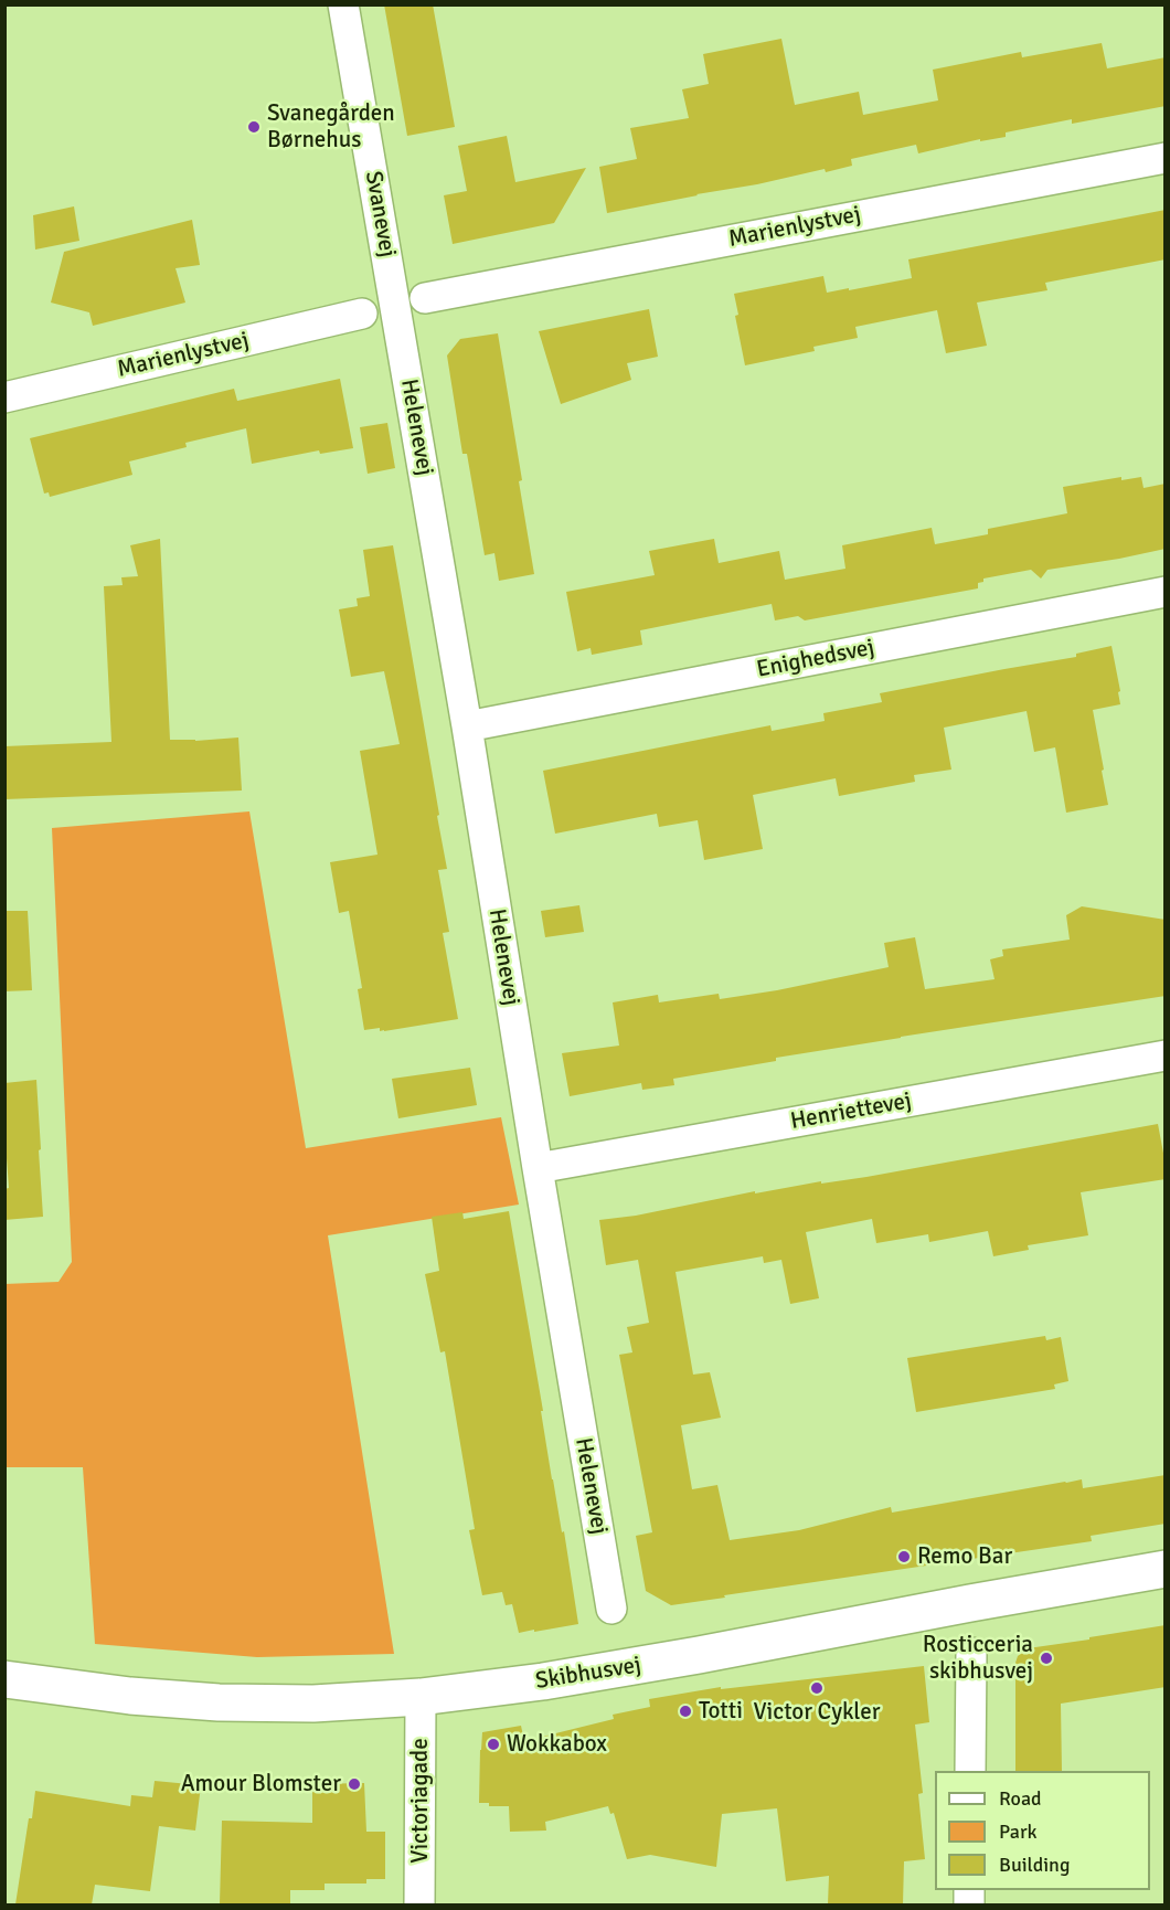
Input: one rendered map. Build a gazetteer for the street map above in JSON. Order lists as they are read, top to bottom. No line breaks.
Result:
{"streets":{"street":["Svanevej","Marienlystvej","Helenevej","Enighedsvej","Henriettevej","Skibhusvej","Victoriagade"]},"crossings":[["Svanevej","Helenevej"],["Helenevej","Enighedsvej"],["Helenevej","Henriettevej"],["Skibhusvej","Victoriagade"]],"places":["Svanegården Børnehus","Remo Bar","Rosticceria skibhusvej","Victor Cykler","Totti","Wokkabox","Amour Blomster"],"legend":["Road","Park","Building"]}
